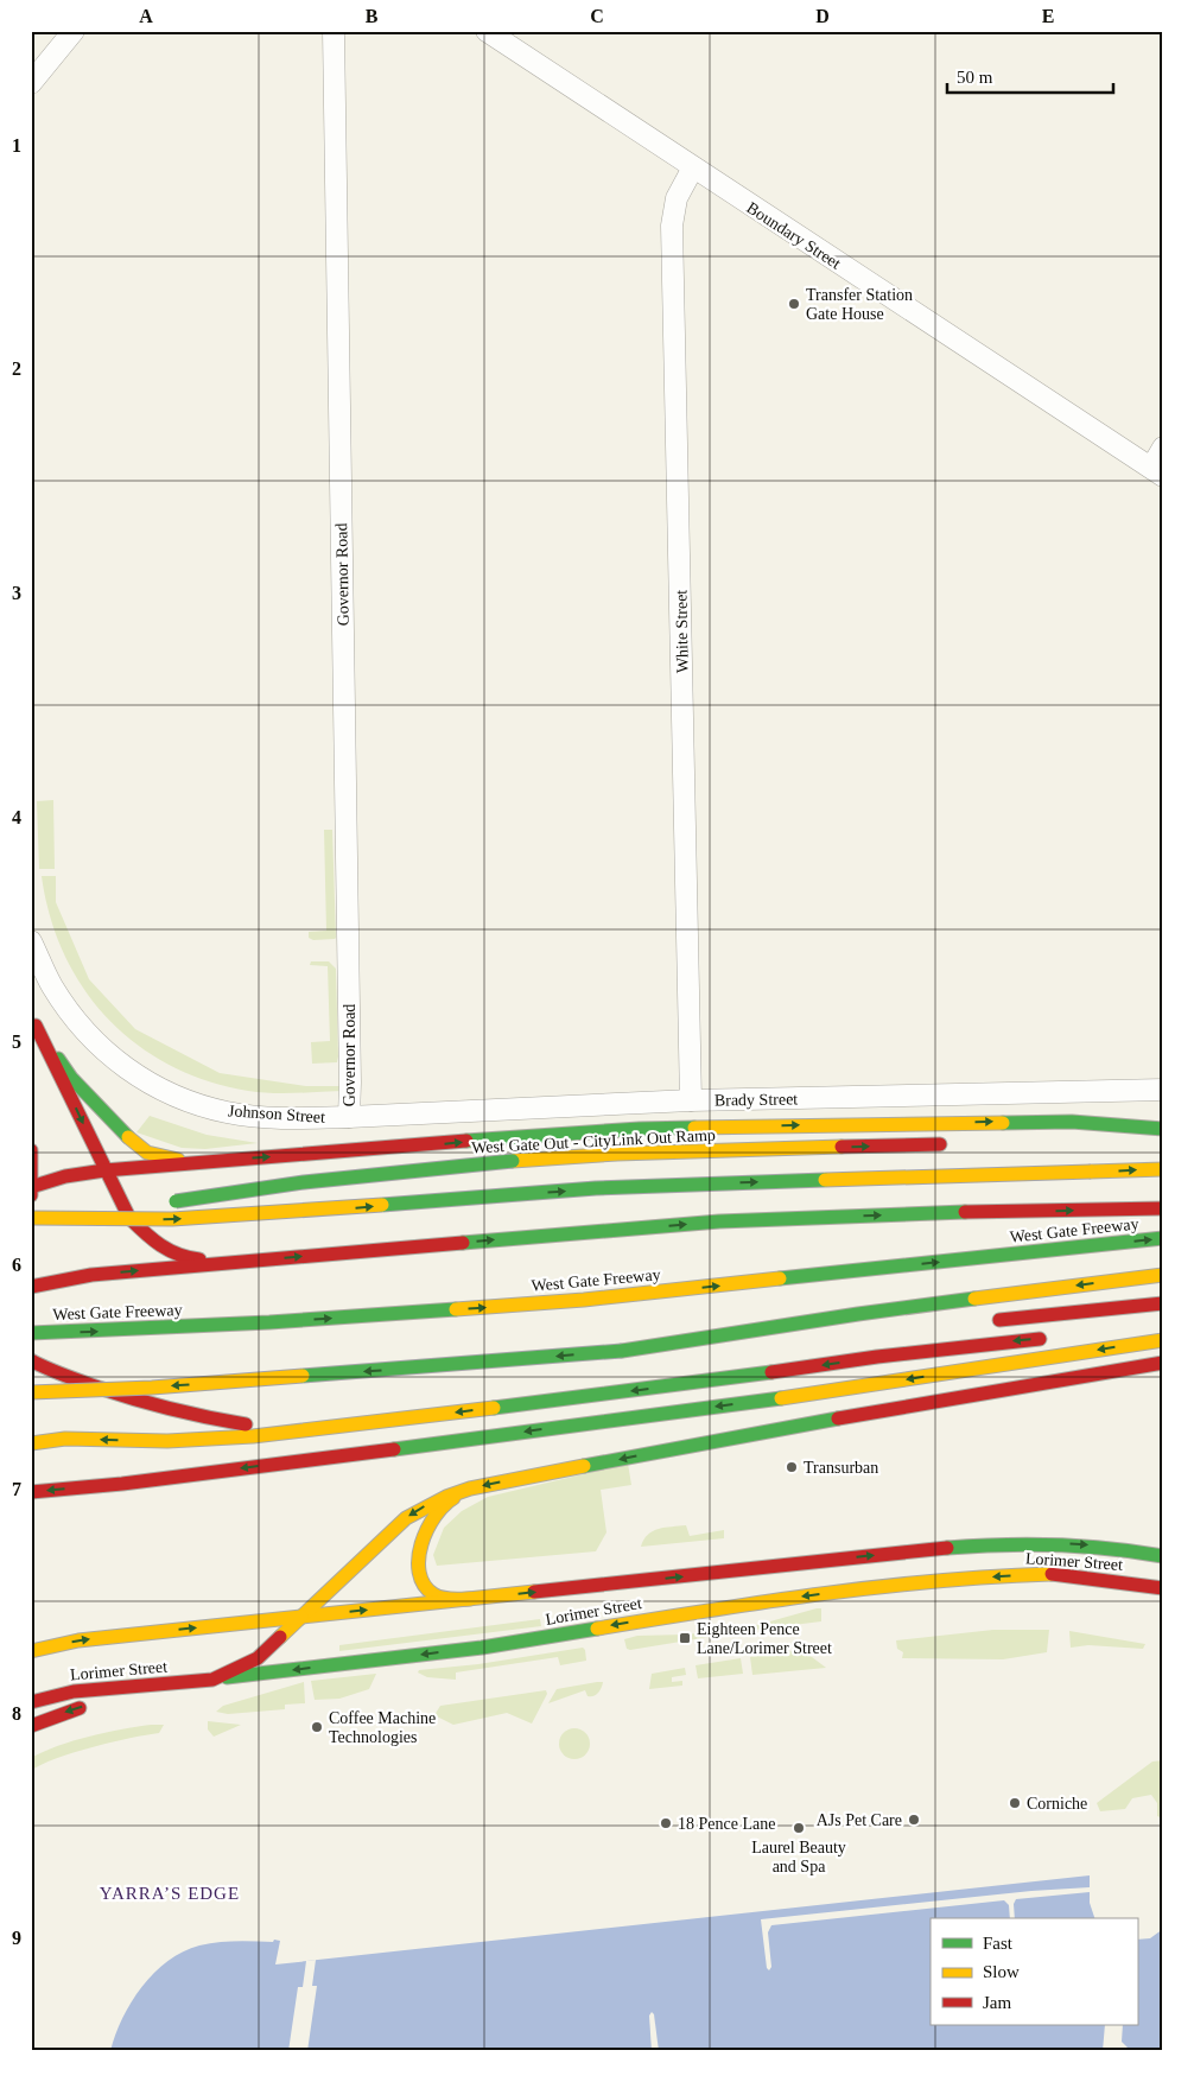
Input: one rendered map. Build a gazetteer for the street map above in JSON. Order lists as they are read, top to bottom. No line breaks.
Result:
{"streets":{"main road":["West Gate Out - CityLink Out Ramp","West Gate Freeway","Lorimer Street"],"street":["Boundary Street","Governor Road","White Street","Brady Street","Johnson Street"]},"crossings":[["Boundary Street","White Street"],["Governor Road","Brady Street"],["Governor Road","Johnson Street"],["White Street","Brady Street"],["Brady Street","Johnson Street"]],"districts":["YARRA’S EDGE"],"places":{"other":["Transfer Station Gate House","Transurban","Coffee Machine Technologies","Corniche","AJs Pet Care","18 Pence Lane","Laurel Beauty and Spa"],"transit":["Eighteen Pence Lane/Lorimer Street"]},"legend":["Fast","Slow","Jam"],"scale_bar":"50 m","grid":{"columns":["A","B","C","D","E"],"rows":["1","2","3","4","5","6","7","8","9"]}}
